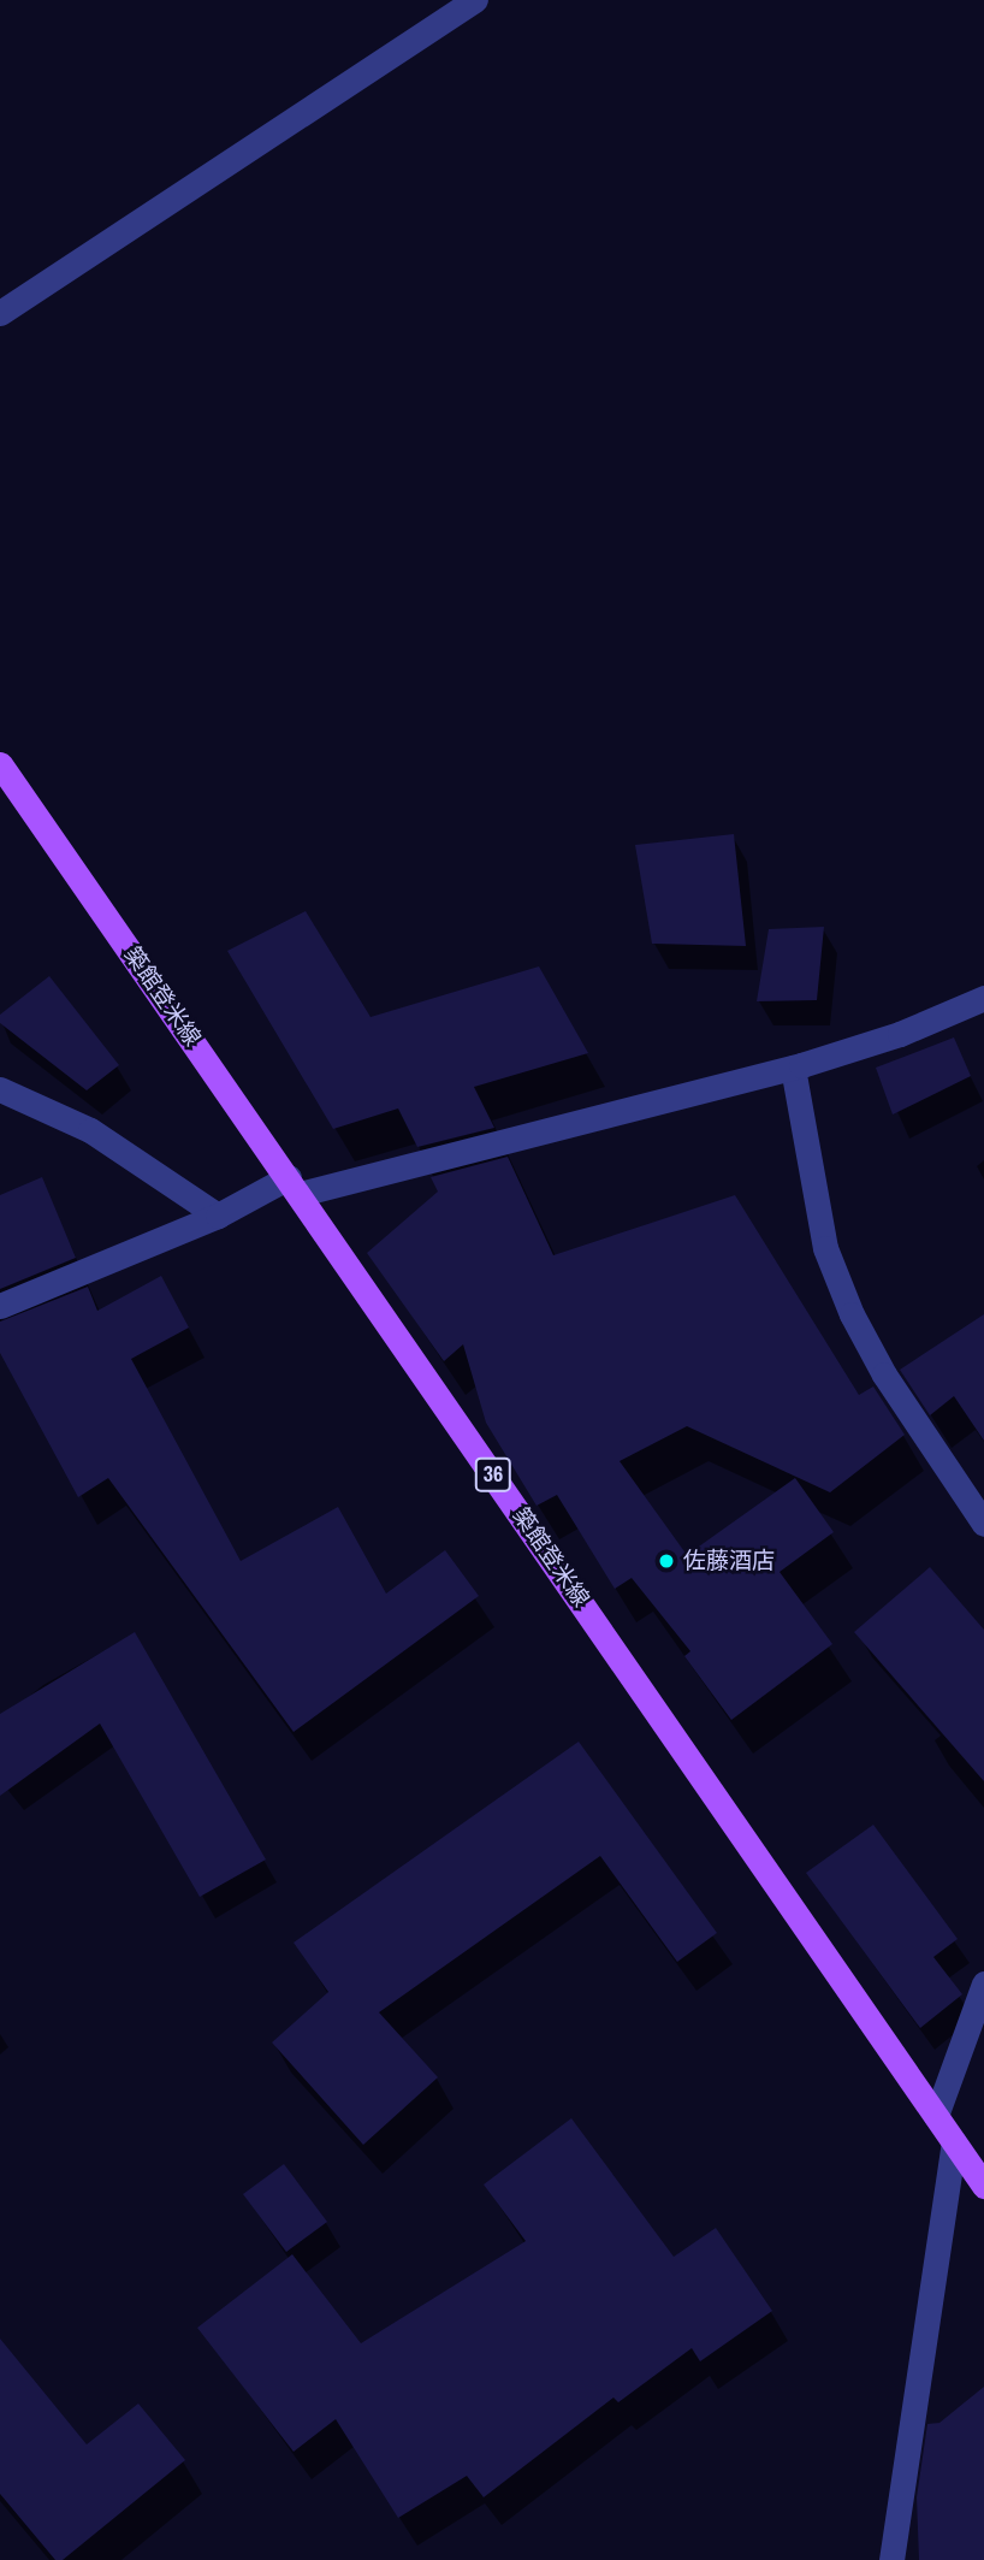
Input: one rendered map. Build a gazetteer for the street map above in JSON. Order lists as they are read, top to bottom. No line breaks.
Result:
{"streets":{"main road":["築館登米線","36"]},"places":["佐藤酒店"]}
